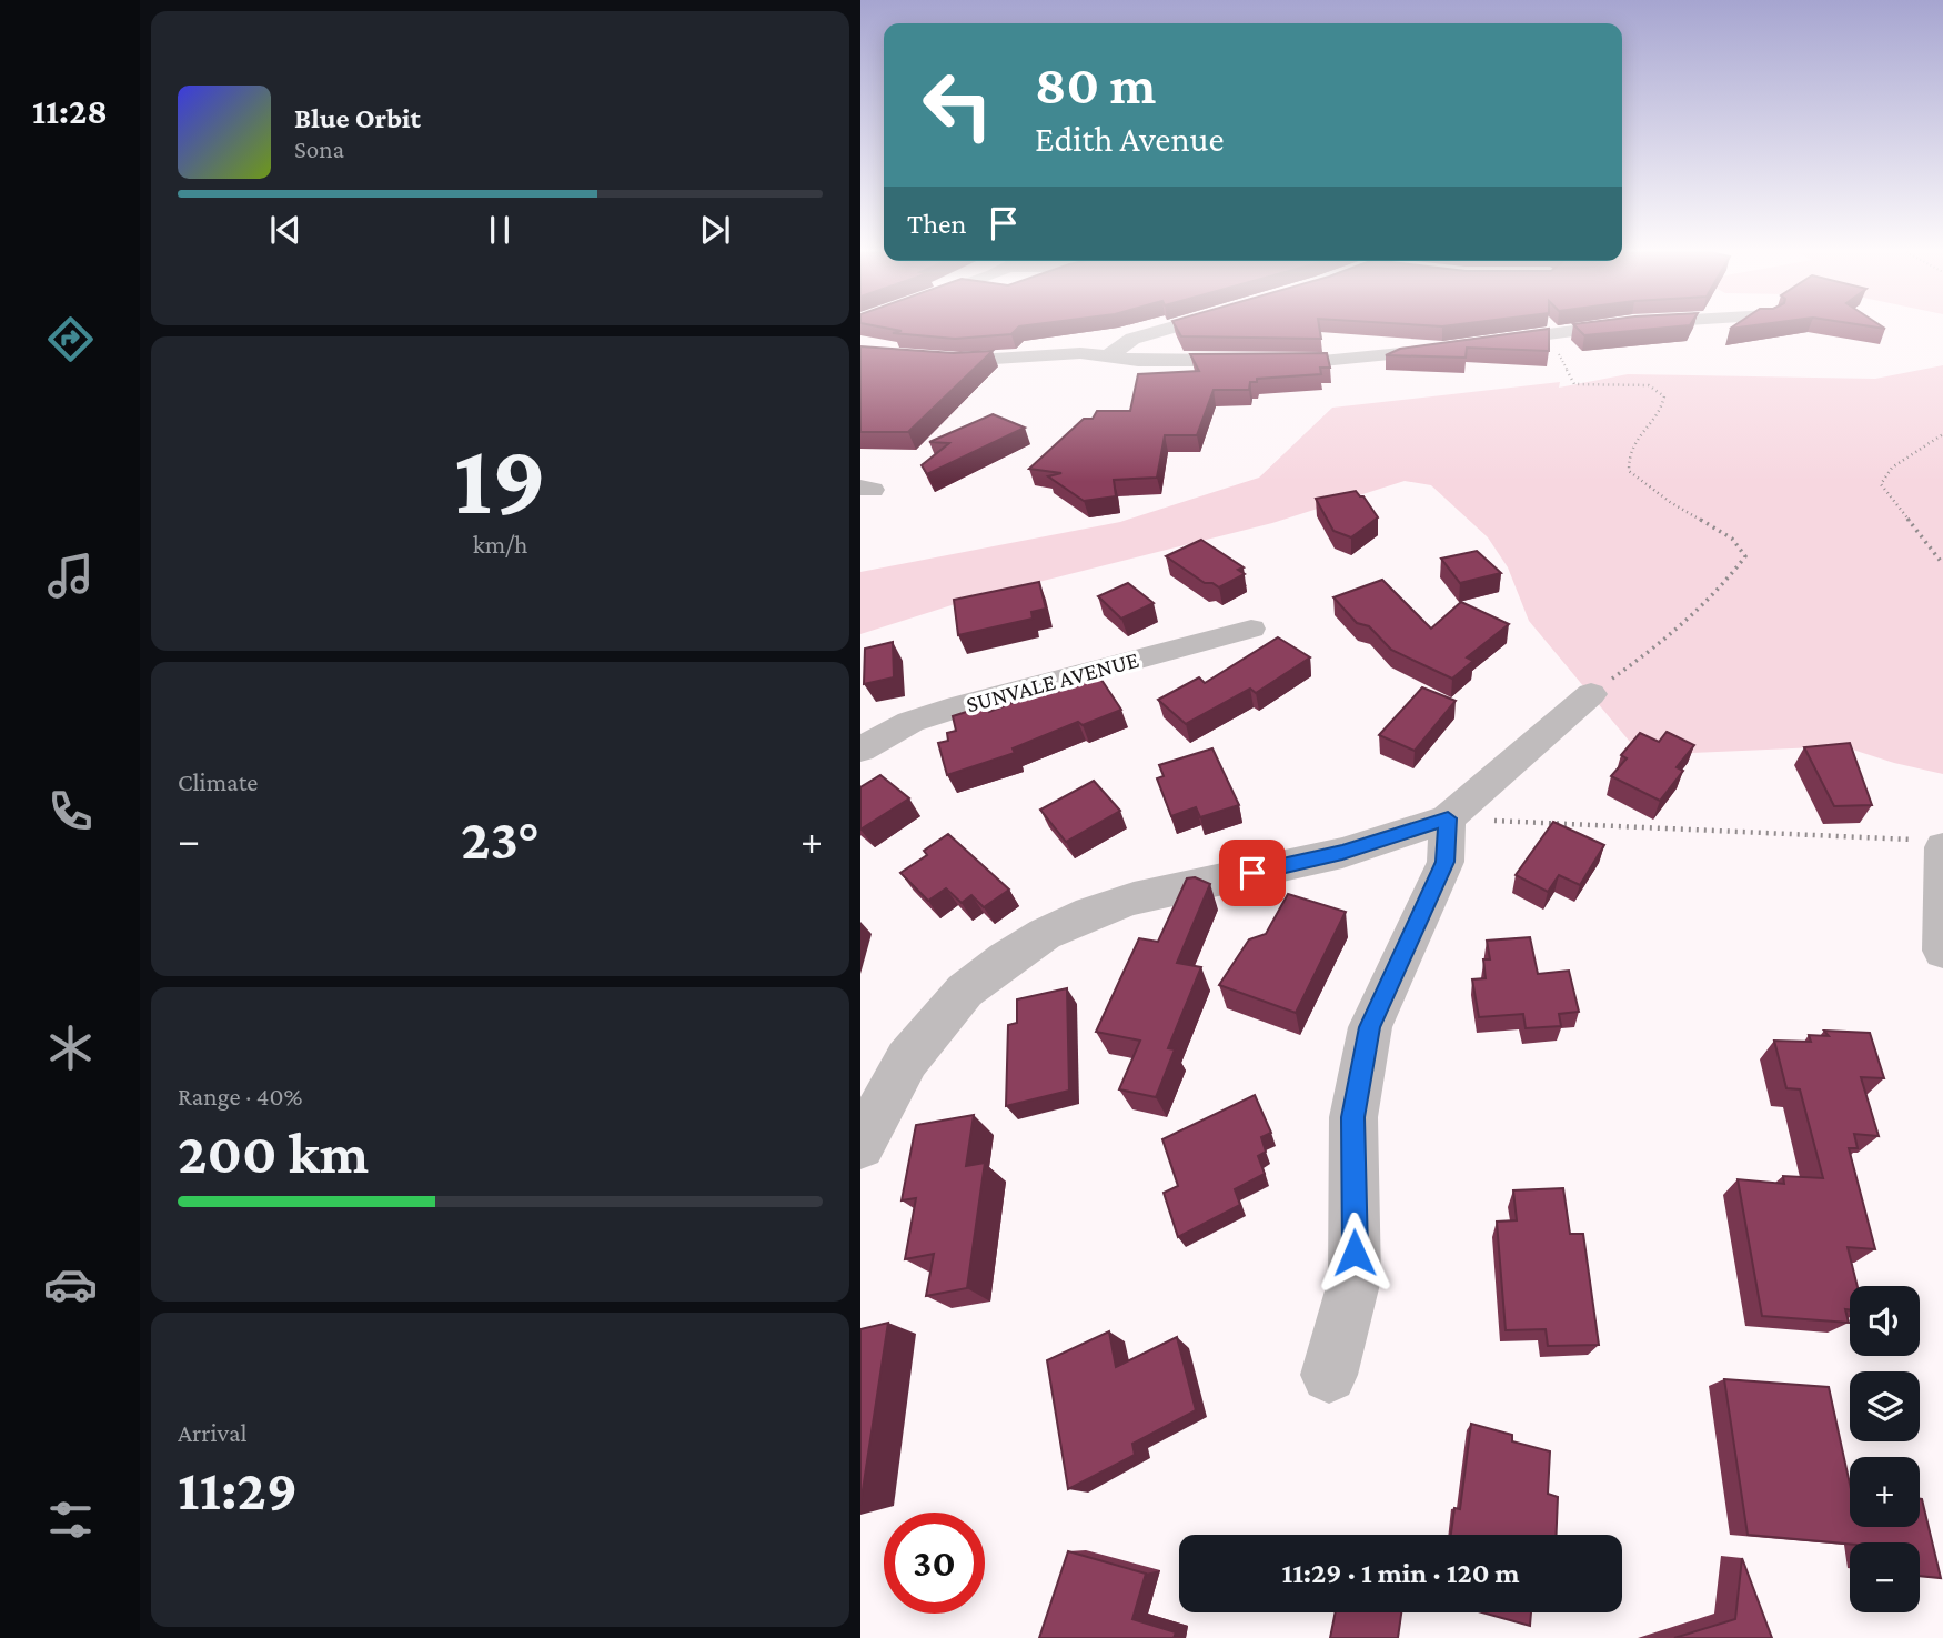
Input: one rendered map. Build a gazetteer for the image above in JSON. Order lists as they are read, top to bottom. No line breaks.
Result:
{"streets":{"street":["SUNVALE AVENUE"]},"page":{"tabs":"11:28","turn":["80 m","Edith Avenue"],"song":["Blue Orbit","Sona"],"then":"Then","tile":[["19","km/h"],"Climate",["Range · 40%","200 km"],["Arrival","11:29"]],"heat":["−","23°","+"],"map_buttons":["+","−"],"limit":"30","trip":"11:29 · 1 min · 120 m"}}
